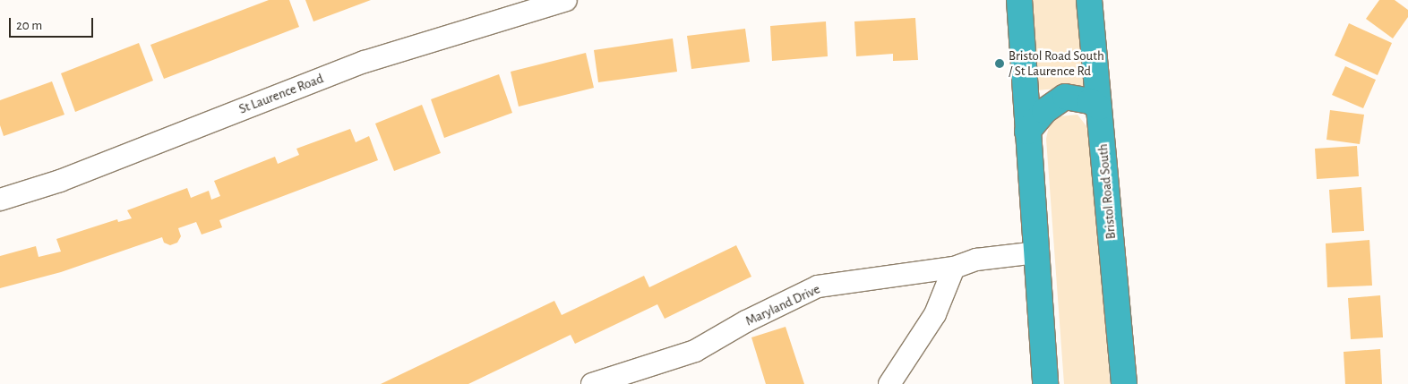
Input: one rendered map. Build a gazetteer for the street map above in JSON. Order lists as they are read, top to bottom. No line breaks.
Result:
{"streets":{"highway":["Bristol Road South"],"street":["St Laurence Road","Maryland Drive"]},"places":["Bristol Road South / St Laurence Rd"],"scale_bar":"20 m"}
